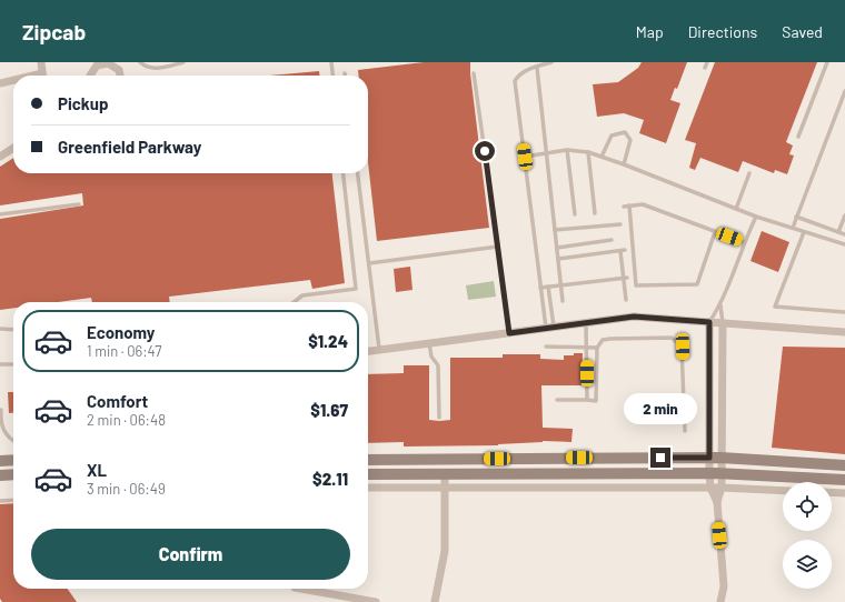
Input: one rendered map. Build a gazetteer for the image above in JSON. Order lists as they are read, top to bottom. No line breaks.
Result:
{"page":{"header":"Zipcab","nav":["Map","Directions","Saved"],"banner":["Pickup","Greenfield Parkway"],"list":[{"name":"Economy","note":"1 min · 06:47","value":"$1.24"},{"name":"Comfort","note":"2 min · 06:48","value":"$1.67"},{"name":"XL","note":"3 min · 06:49","value":"$2.11"}],"bubble":"2 min","buttons":"Confirm"}}
